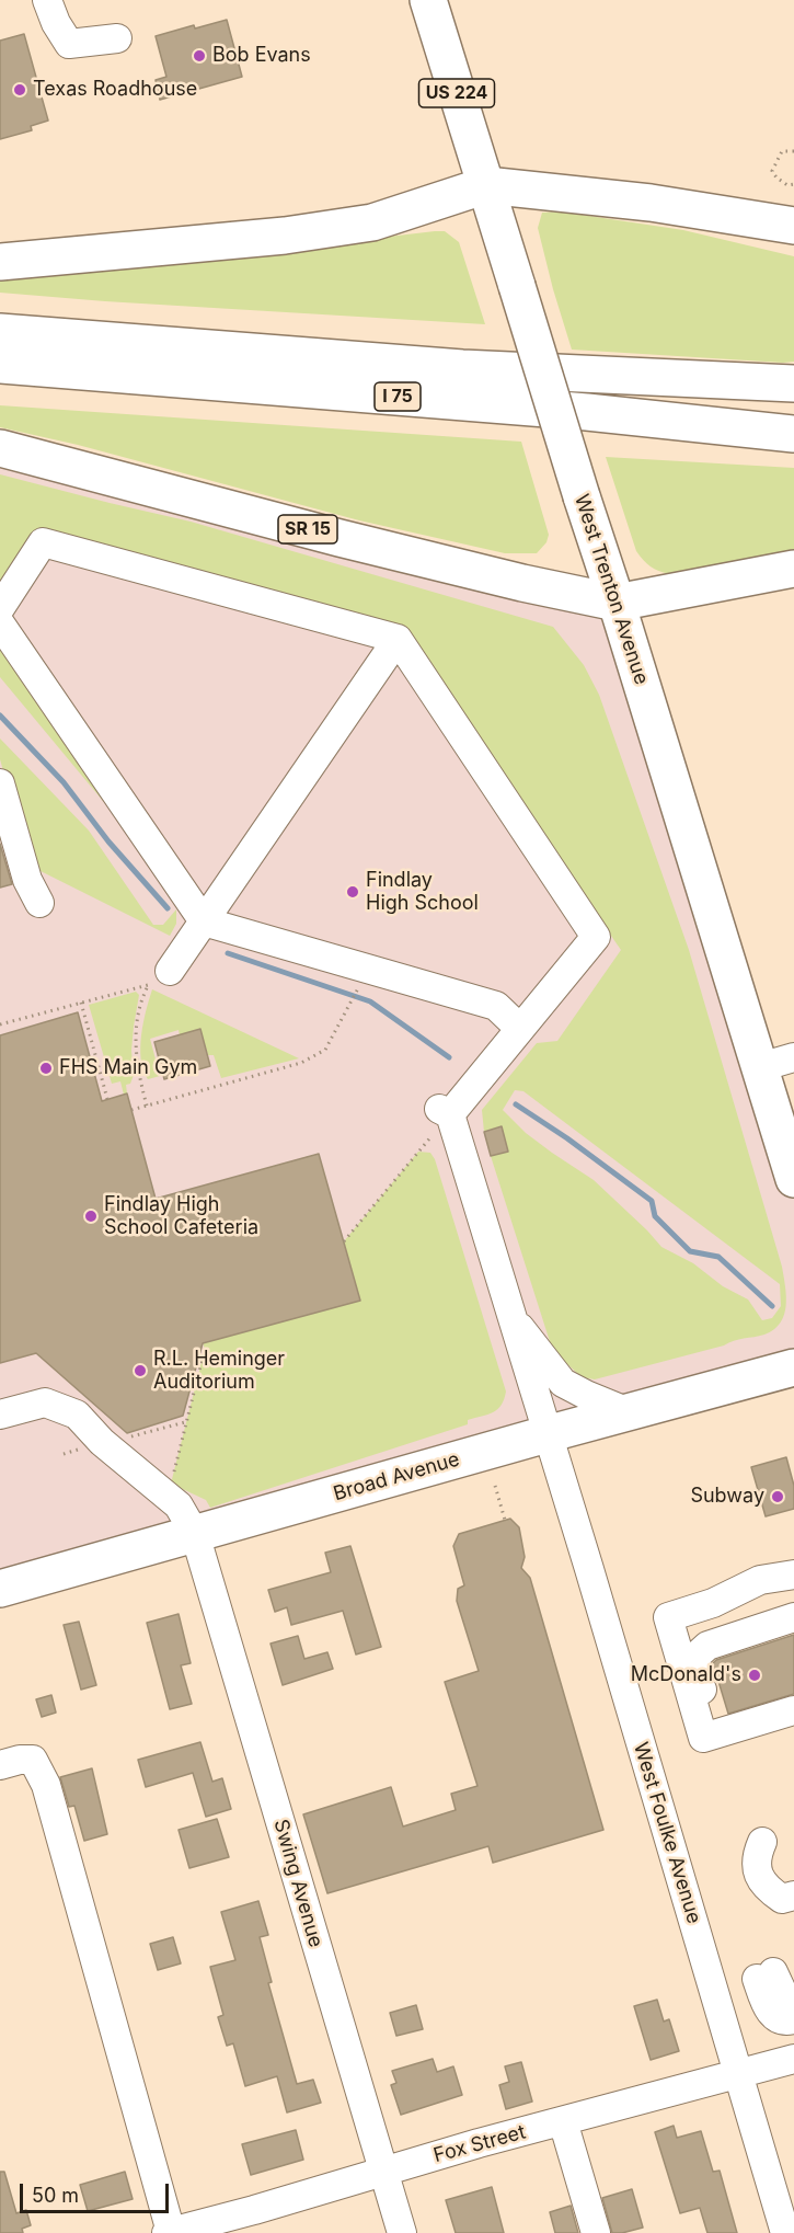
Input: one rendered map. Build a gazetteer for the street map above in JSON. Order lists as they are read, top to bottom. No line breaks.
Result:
{"streets":{"main road":["US 224","I 75","SR 15","West Trenton Avenue","Broad Avenue"],"street":["West Foulke Avenue","Swing Avenue","Fox Street"]},"crossings":[["SR 15","West Trenton Avenue"],["Broad Avenue","West Foulke Avenue"],["Broad Avenue","Swing Avenue"],["West Foulke Avenue","Fox Street"],["Swing Avenue","Fox Street"]],"places":["Bob Evans","Texas Roadhouse","Findlay High School","FHS Main Gym","Findlay High School Cafeteria","R.L. Heminger Auditorium","Subway","McDonald's"],"scale_bar":"50 m"}
